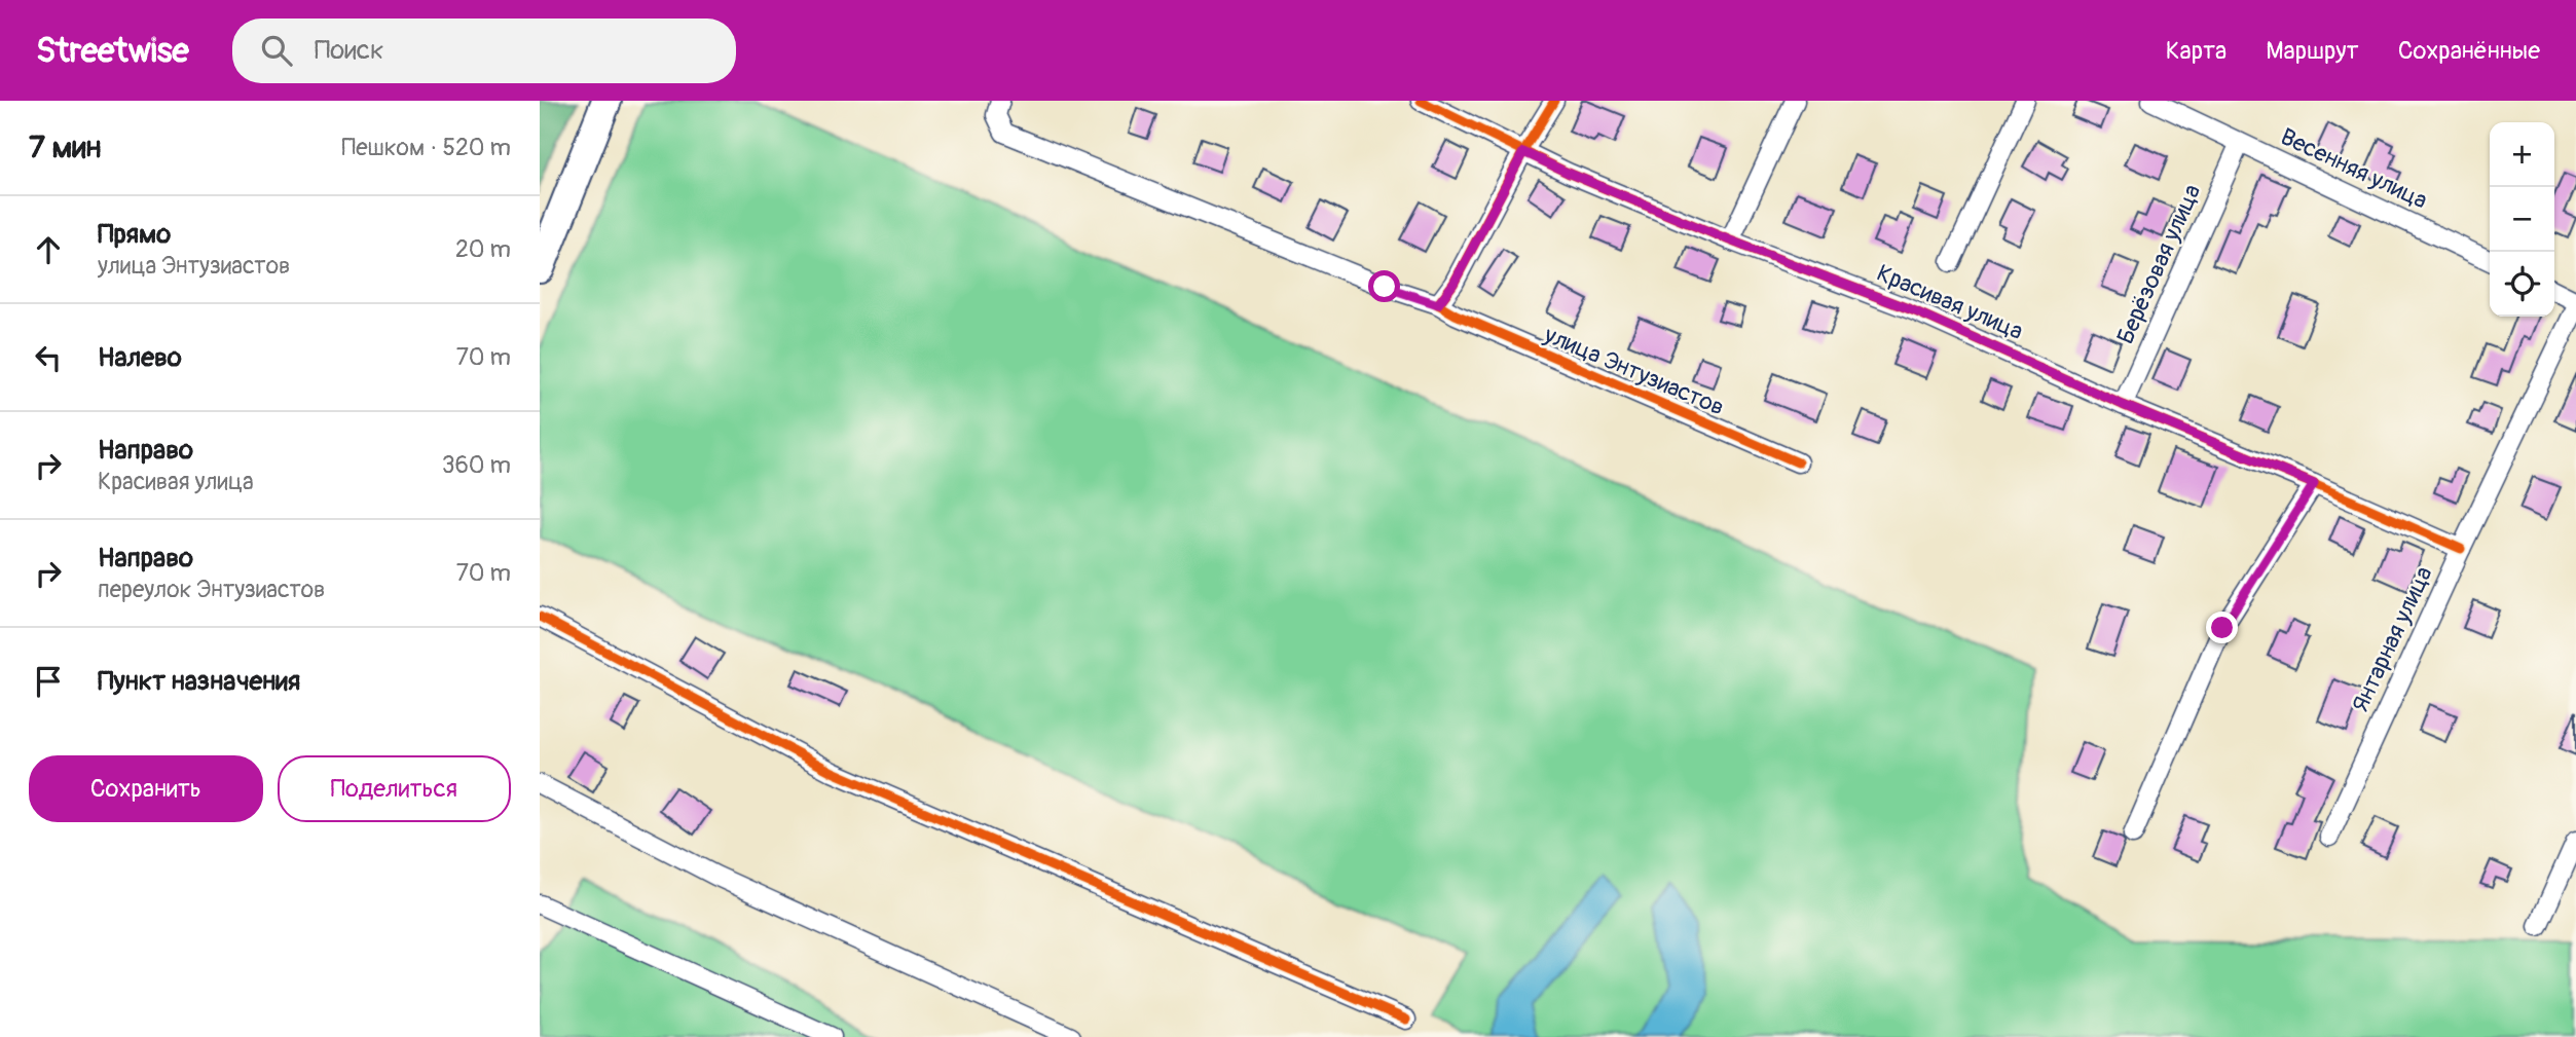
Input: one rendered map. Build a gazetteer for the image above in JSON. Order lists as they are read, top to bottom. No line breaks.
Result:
{"streets":{"street":["Весенняя улица","Берёзовая улица","Красивая улица","улица Энтузиастов","Янтарная улица"]},"crossings":[["Весенняя улица","Берёзовая улица"],["Берёзовая улица","Красивая улица"],["Красивая улица","Янтарная улица"]],"page":{"header":"Streetwise","search":"Поиск","nav":["Карта","Маршрут","Сохранённые"],"heading":["7 мин","Пешком · 520 m"],"map_buttons":["+","−"],"list":[["Прямо","улица Энтузиастов","20 m"],["Налево","70 m"],["Направо","Красивая улица","360 m"],["Направо","переулок Энтузиастов","70 m"],"Пункт назначения"],"buttons":["Сохранить","Поделиться"]}}
